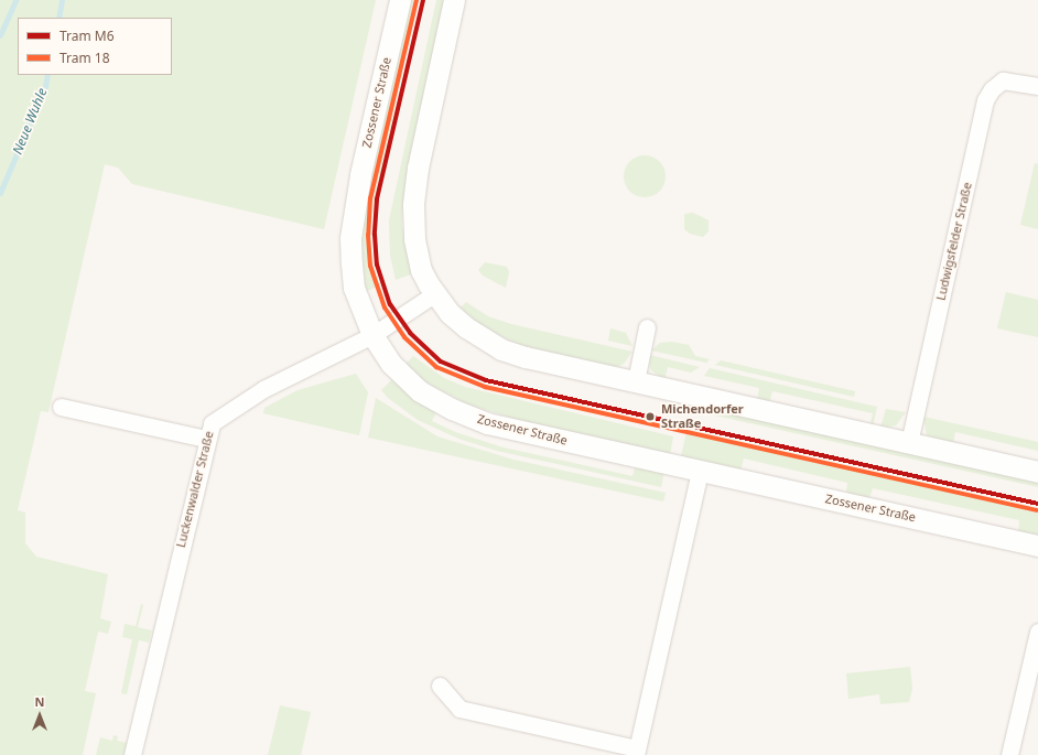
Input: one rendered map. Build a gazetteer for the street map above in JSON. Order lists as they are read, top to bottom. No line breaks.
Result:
{"streets":{"street":["Zossener Straße","Ludwigsfelder Straße","Luckenwalder Straße"]},"crossings":[["Zossener Straße","Luckenwalder Straße"]],"water":["Neue Wuhle"],"places":["Michendorfer Straße"],"lines":["tram line M6","tram line 18"],"legend":["Tram M6","Tram 18"],"north":"top"}
